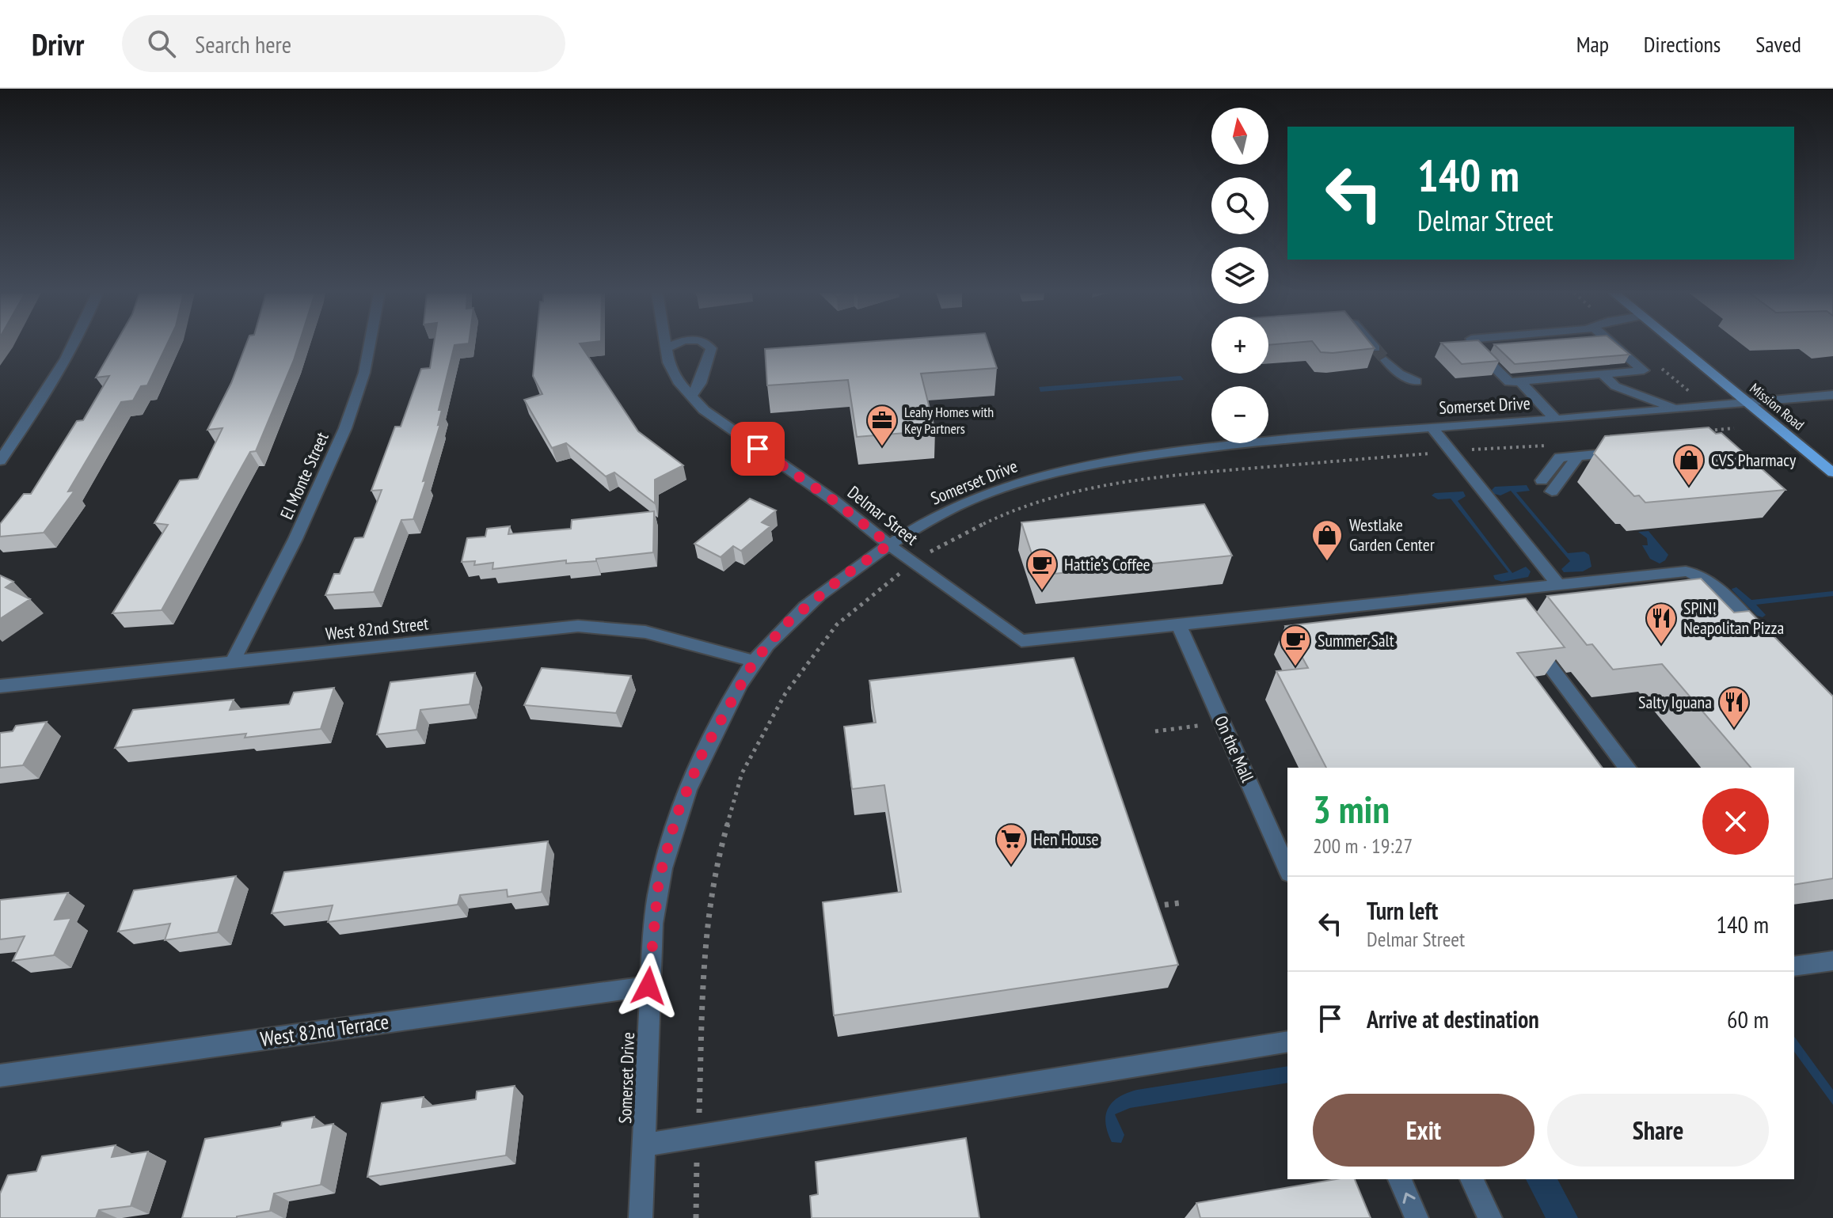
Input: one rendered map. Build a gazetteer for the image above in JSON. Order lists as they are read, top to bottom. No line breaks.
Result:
{"streets":{"main road":["Mission Road"],"street":["Somerset Drive","El Monte Street","Delmar Street","West 82nd Street","On the Mall","West 82nd Terrace"]},"crossings":[["Somerset Drive","Mission Road"],["Somerset Drive","Delmar Street"],["Somerset Drive","West 82nd Street"],["Somerset Drive","West 82nd Terrace"],["El Monte Street","West 82nd Street"],["Delmar Street","On the Mall"]],"places":{"office":["Leahy Homes with Key Partners"],"shop":["CVS Pharmacy","Westlake Garden Center"],"cafe":["Hattie’s Coffee","Summer Salt"],"restaurant":["SPIN! Neapolitan Pizza","Salty Iguana"],"supermarket":["Hen House"]},"north":"top","page":{"header":"Drivr","search":"Search here","nav":["Map","Directions","Saved"],"map_buttons":["+","−"],"turn":["140 m","Delmar Street"],"heading":["3 min","200 m · 19:27"],"list":[{"name":"Turn left","note":"Delmar Street","value":"140 m"},{"name":"Arrive at destination","value":"60 m"}],"buttons":["Exit","Share"]}}
